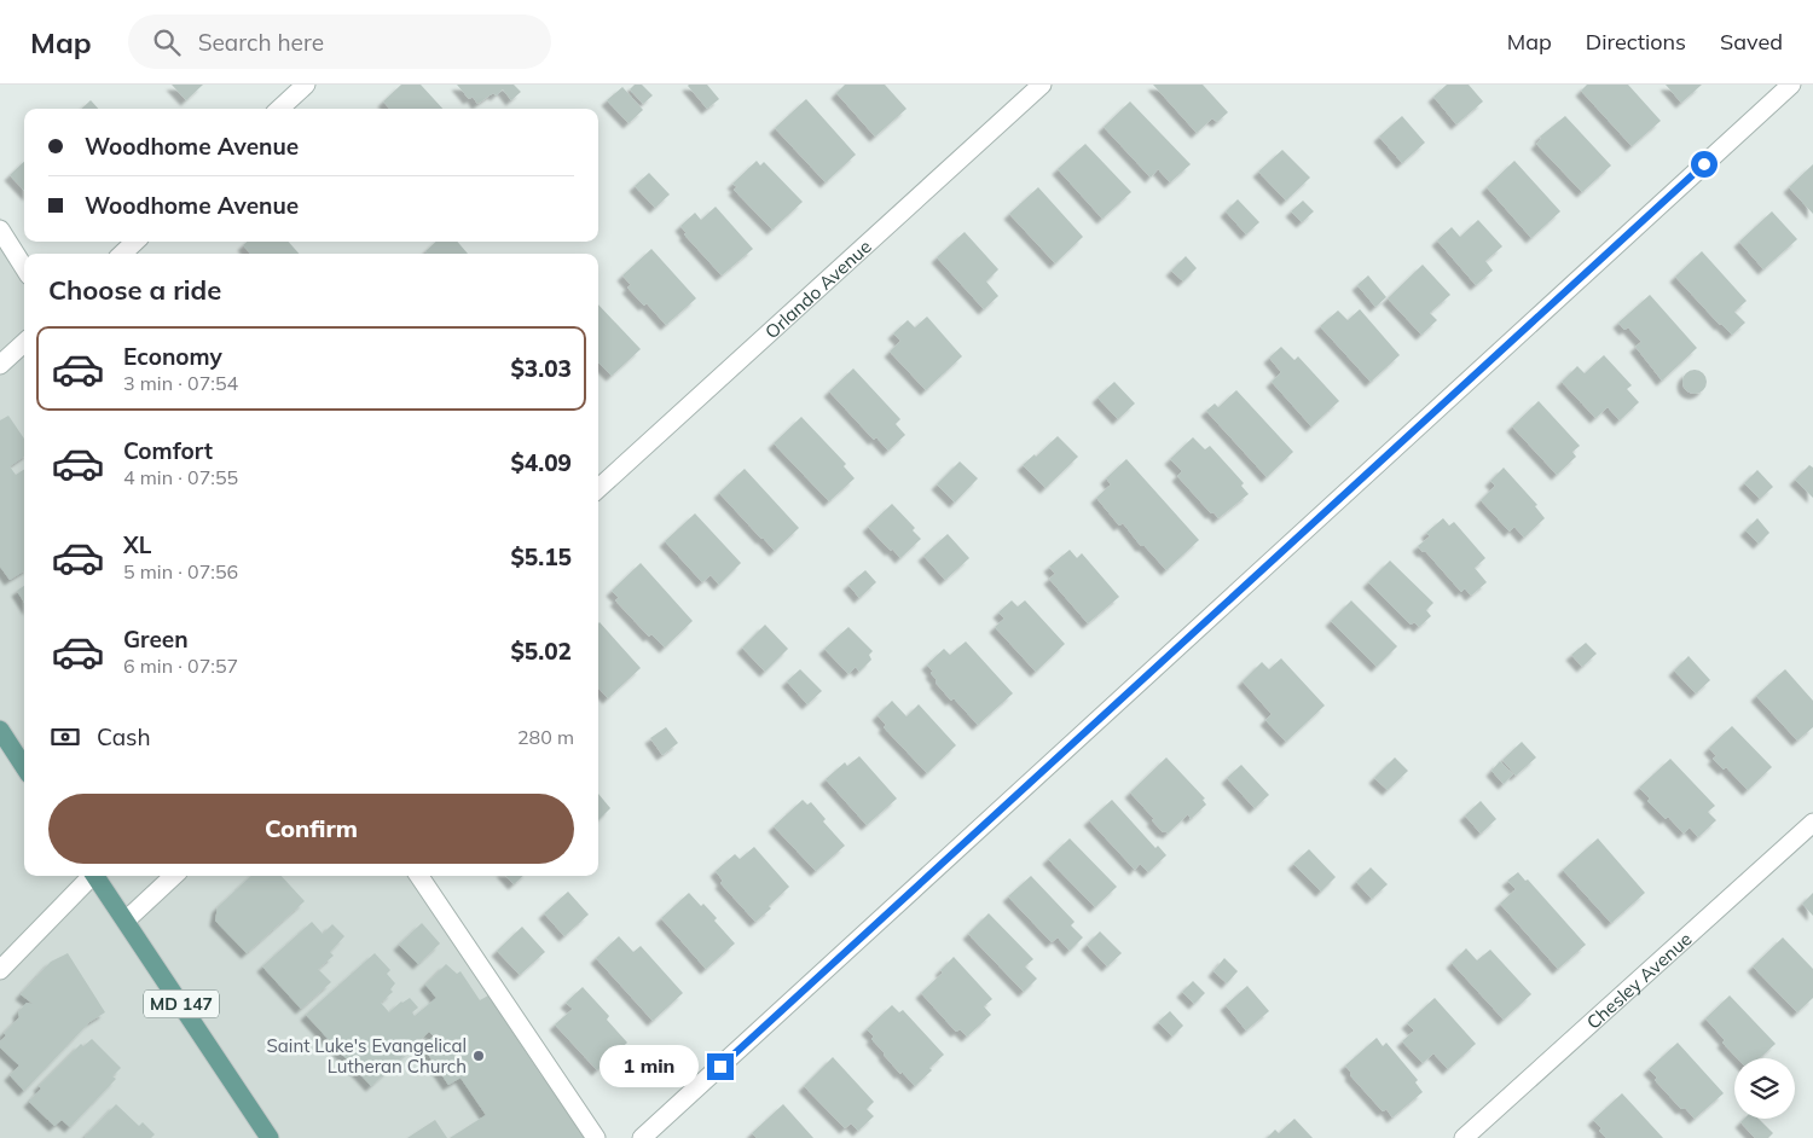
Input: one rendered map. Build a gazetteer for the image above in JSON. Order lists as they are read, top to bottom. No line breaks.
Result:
{"streets":{"main road":["MD 147"],"street":["Orlando Avenue","Chesley Avenue"]},"places":["Saint Luke's Evangelical Lutheran Church"],"page":{"header":"Map","search":"Search here","nav":["Map","Directions","Saved"],"banner":["Woodhome Avenue","Woodhome Avenue"],"heading":"Choose a ride","list":[{"name":"Economy","note":"3 min · 07:54","value":"$3.03"},{"name":"Comfort","note":"4 min · 07:55","value":"$4.09"},{"name":"XL","note":"5 min · 07:56","value":"$5.15"},{"name":"Green","note":"6 min · 07:57","value":"$5.02"}],"pay":["Cash","280 m"],"buttons":"Confirm","bubble":"1 min"}}
